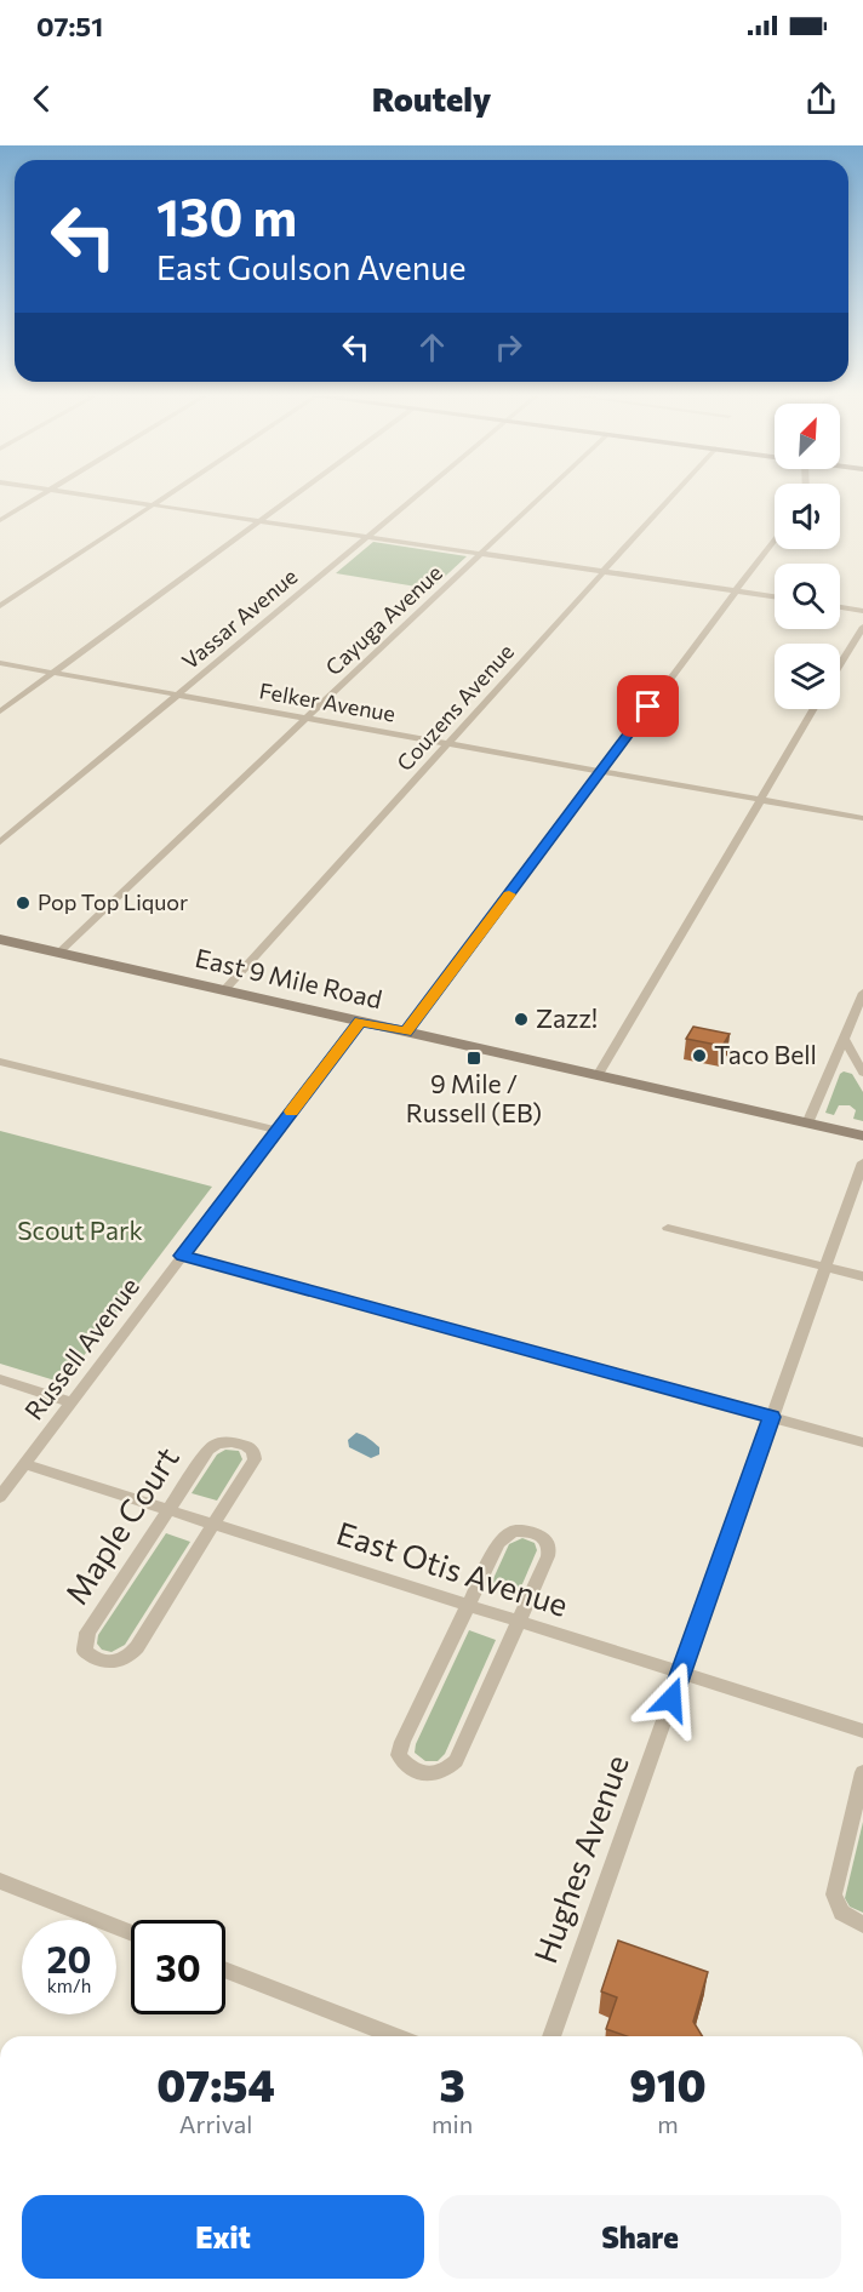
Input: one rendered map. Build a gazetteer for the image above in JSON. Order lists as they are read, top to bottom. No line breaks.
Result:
{"streets":{"street":["Vassar Avenue","Cayuga Avenue","Felker Avenue","Couzens Avenue","East 9 Mile Road","Russell Avenue","Maple Court","East Otis Avenue","Hughes Avenue"]},"crossings":[["Vassar Avenue","Felker Avenue"],["Cayuga Avenue","Felker Avenue"],["Cayuga Avenue","East 9 Mile Road"],["Felker Avenue","Couzens Avenue"],["Couzens Avenue","East 9 Mile Road"],["East 9 Mile Road","Russell Avenue"],["Russell Avenue","East Otis Avenue"],["Maple Court","East Otis Avenue"],["East Otis Avenue","Hughes Avenue"]],"parks":["Scout Park"],"places":{"other":["Pop Top Liquor","Zazz!","Taco Bell"],"transit":["9 Mile / Russell (EB)"]},"north":"top right","page":{"status":"07:51","header":"Routely","turn":["130 m","East Goulson Avenue"],"speed":"20 km/h","limit":"30","eta":["07:54","Arrival","3","min","910","m"],"buttons":["Exit","Share"]}}
